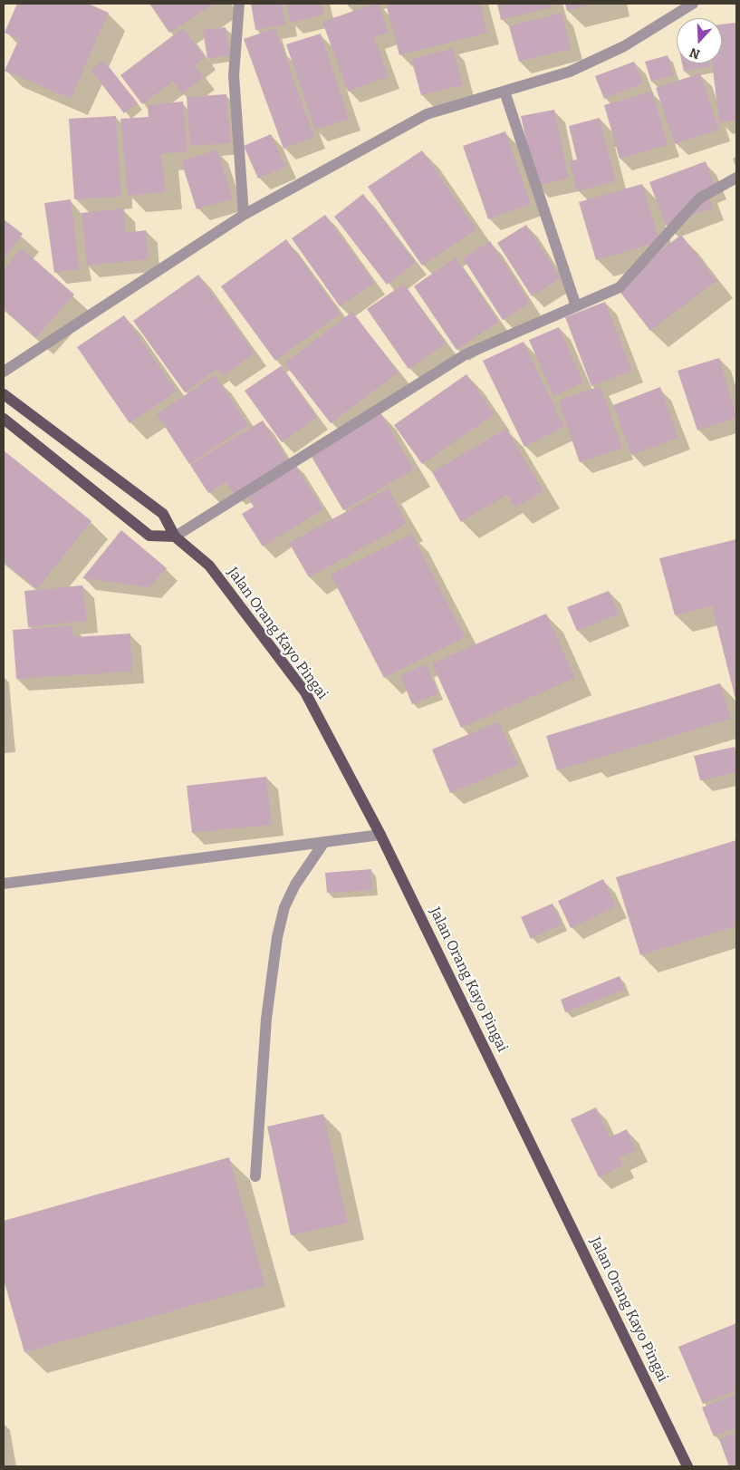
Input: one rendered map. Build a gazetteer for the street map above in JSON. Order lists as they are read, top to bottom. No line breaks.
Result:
{"streets":{"main road":["Jalan Orang Kayo Pingai"]},"north":"bottom"}
